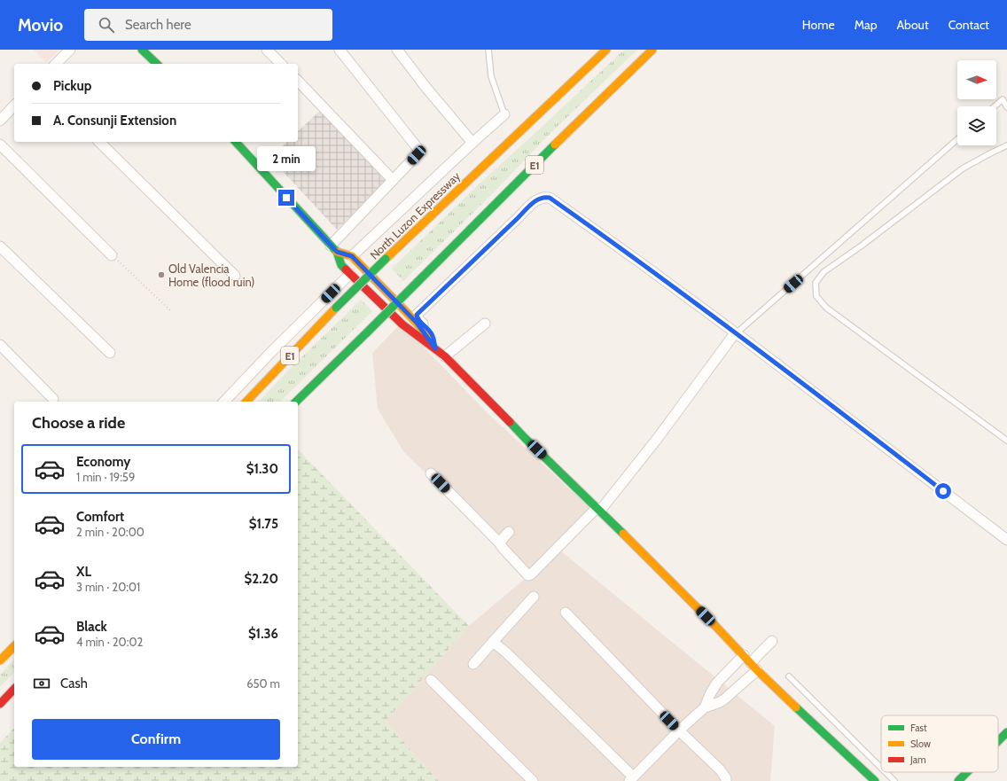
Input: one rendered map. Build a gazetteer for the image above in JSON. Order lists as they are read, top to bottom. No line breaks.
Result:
{"streets":{"main road":["E1","North Luzon Expressway"]},"places":["Old Valencia Home (flood ruin)"],"legend":["Fast","Slow","Jam"],"north":"right","page":{"header":"Movio","search":"Search here","nav":["Home","Map","About","Contact"],"banner":["Pickup","A. Consunji Extension"],"bubble":"2 min","heading":"Choose a ride","list":[{"name":"Economy","note":"1 min · 19:59","value":"$1.30"},{"name":"Comfort","note":"2 min · 20:00","value":"$1.75"},{"name":"XL","note":"3 min · 20:01","value":"$2.20"},{"name":"Black","note":"4 min · 20:02","value":"$1.36"}],"pay":["Cash","650 m"],"buttons":"Confirm"}}
